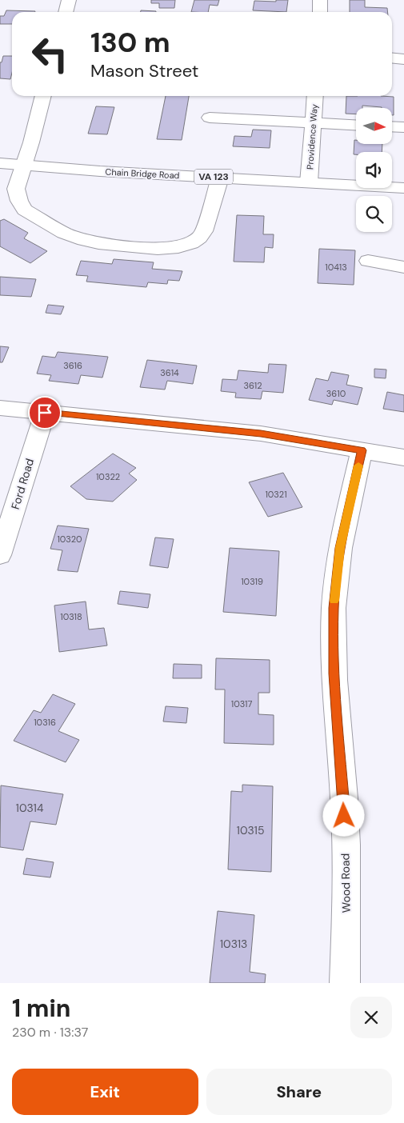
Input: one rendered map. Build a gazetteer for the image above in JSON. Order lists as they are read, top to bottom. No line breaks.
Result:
{"streets":{"street":["Providence Way","Chain Bridge Road","VA 123","Ford Road","Wood Road"]},"crossings":[["Providence Way","Chain Bridge Road"]],"house_numbers":["10413","3616","3614","3612","3610","10322","10321","10320","10319","10318","10317","10316","10314","10315","10313"],"north":"right","page":{"turn":["130 m","Mason Street"],"heading":["1 min","230 m · 13:37"],"buttons":["Exit","Share"]}}
